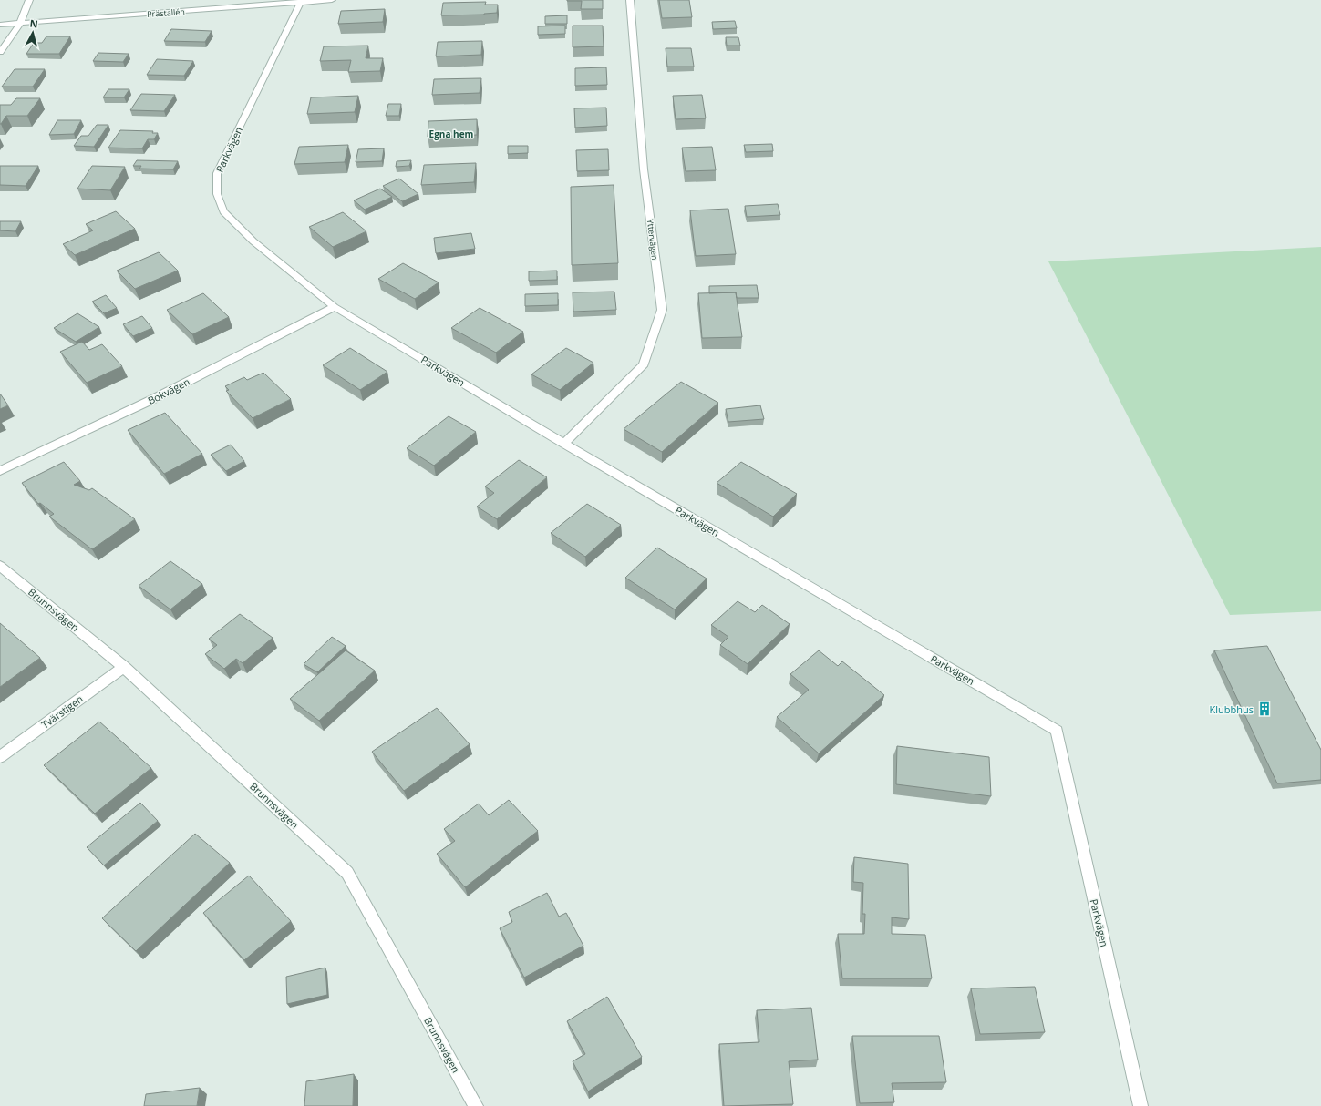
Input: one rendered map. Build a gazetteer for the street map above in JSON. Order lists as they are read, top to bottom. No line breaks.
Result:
{"streets":{"street":["Prästallén","Parkvägen","Yttervägen","Bokvägen","Brunnsvägen","Tvärstigen"]},"crossings":[["Prästallén","Parkvägen"],["Parkvägen","Yttervägen"],["Parkvägen","Bokvägen"],["Brunnsvägen","Tvärstigen"]],"districts":["Egna hem"],"places":{"building":["Klubbhus"]},"north":"top"}
